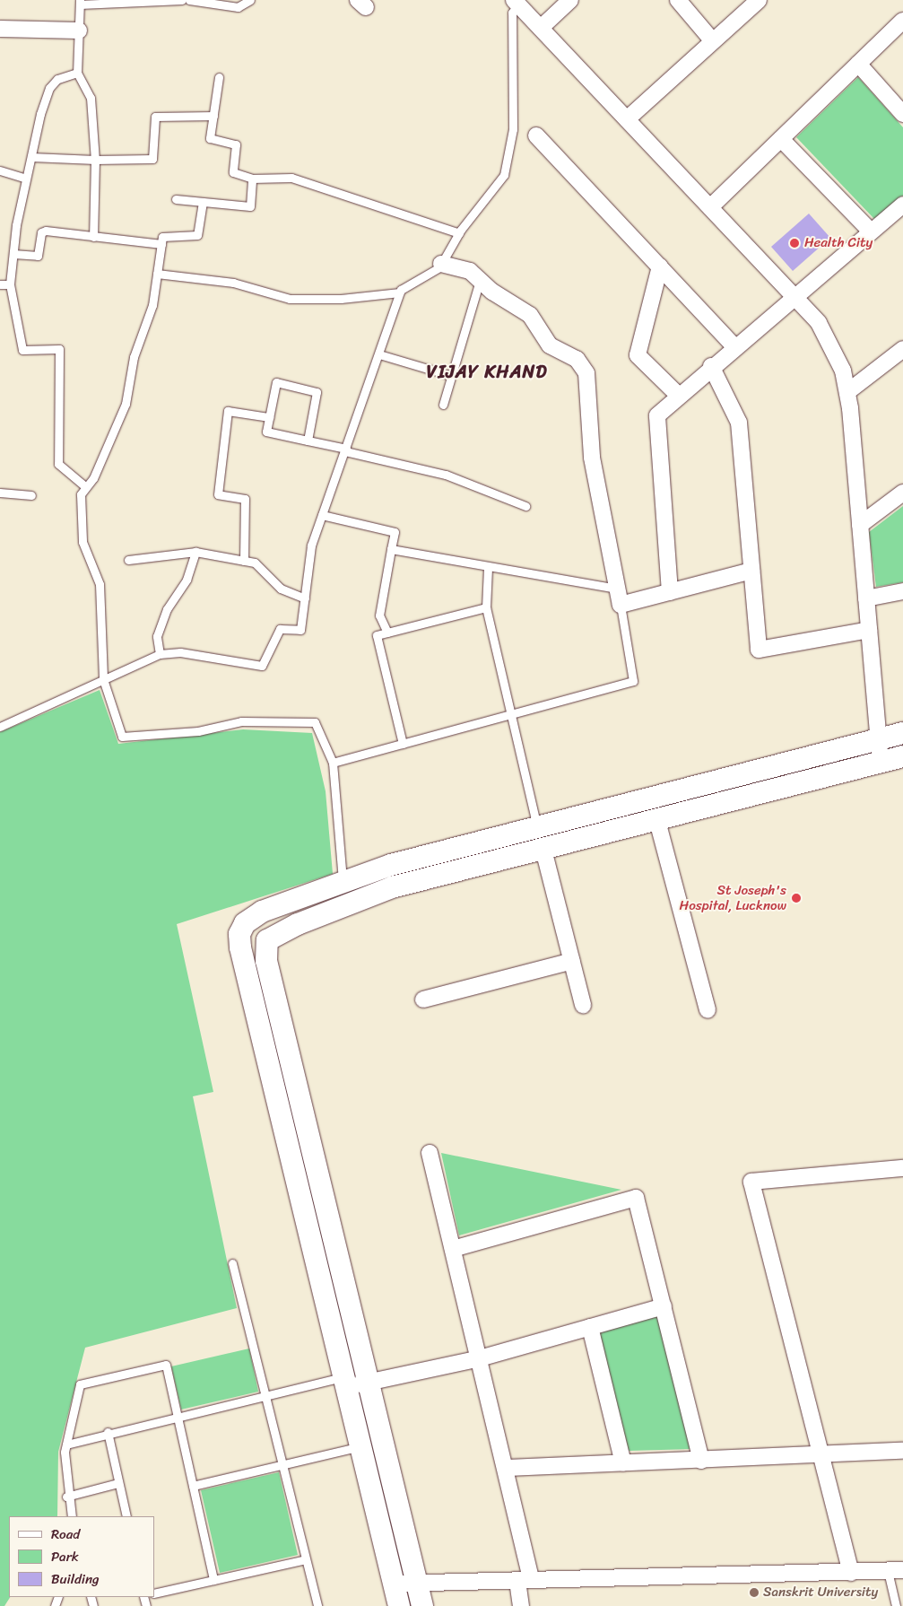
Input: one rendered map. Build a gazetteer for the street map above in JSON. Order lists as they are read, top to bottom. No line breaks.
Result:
{"districts":["VIJAY KHAND"],"places":["Health City","St Joseph's Hospital, Lucknow","Sanskrit University"],"legend":["Road","Park","Building"]}
